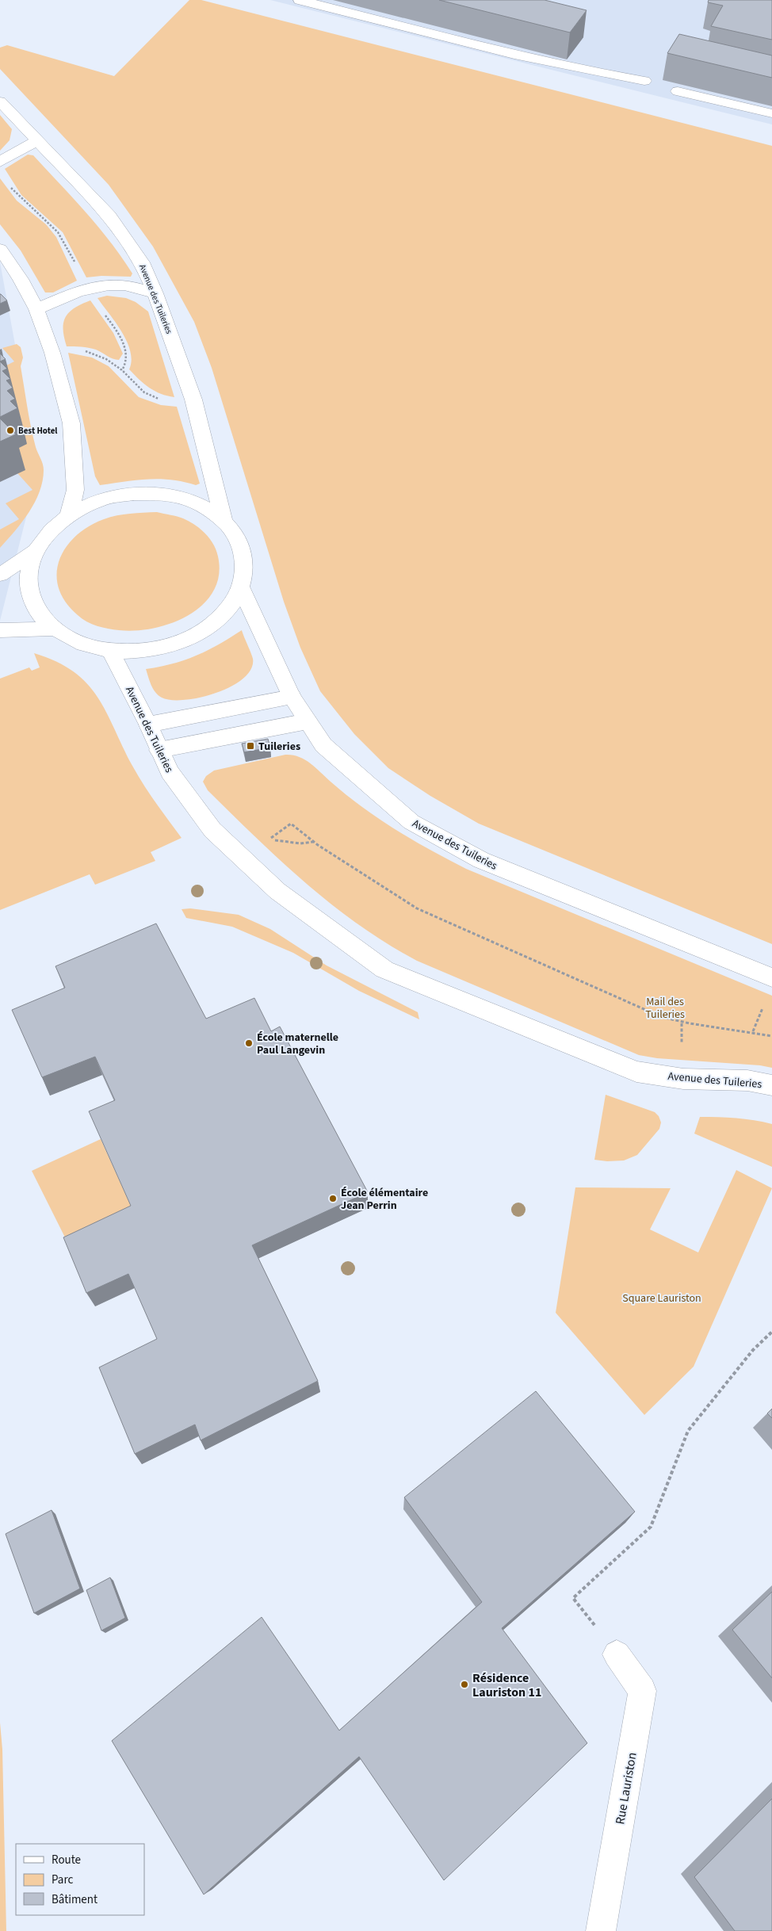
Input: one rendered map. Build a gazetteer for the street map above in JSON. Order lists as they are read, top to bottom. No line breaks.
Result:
{"streets":{"street":["Avenue des Tuileries","Rue Lauriston"]},"parks":["Mail des Tuileries","Square Lauriston"],"places":{"other":["Best Hotel","École maternelle Paul Langevin","École élémentaire Jean Perrin","Résidence Lauriston 11"],"transit":["Tuileries"]},"legend":["Route","Parc","Bâtiment"]}
